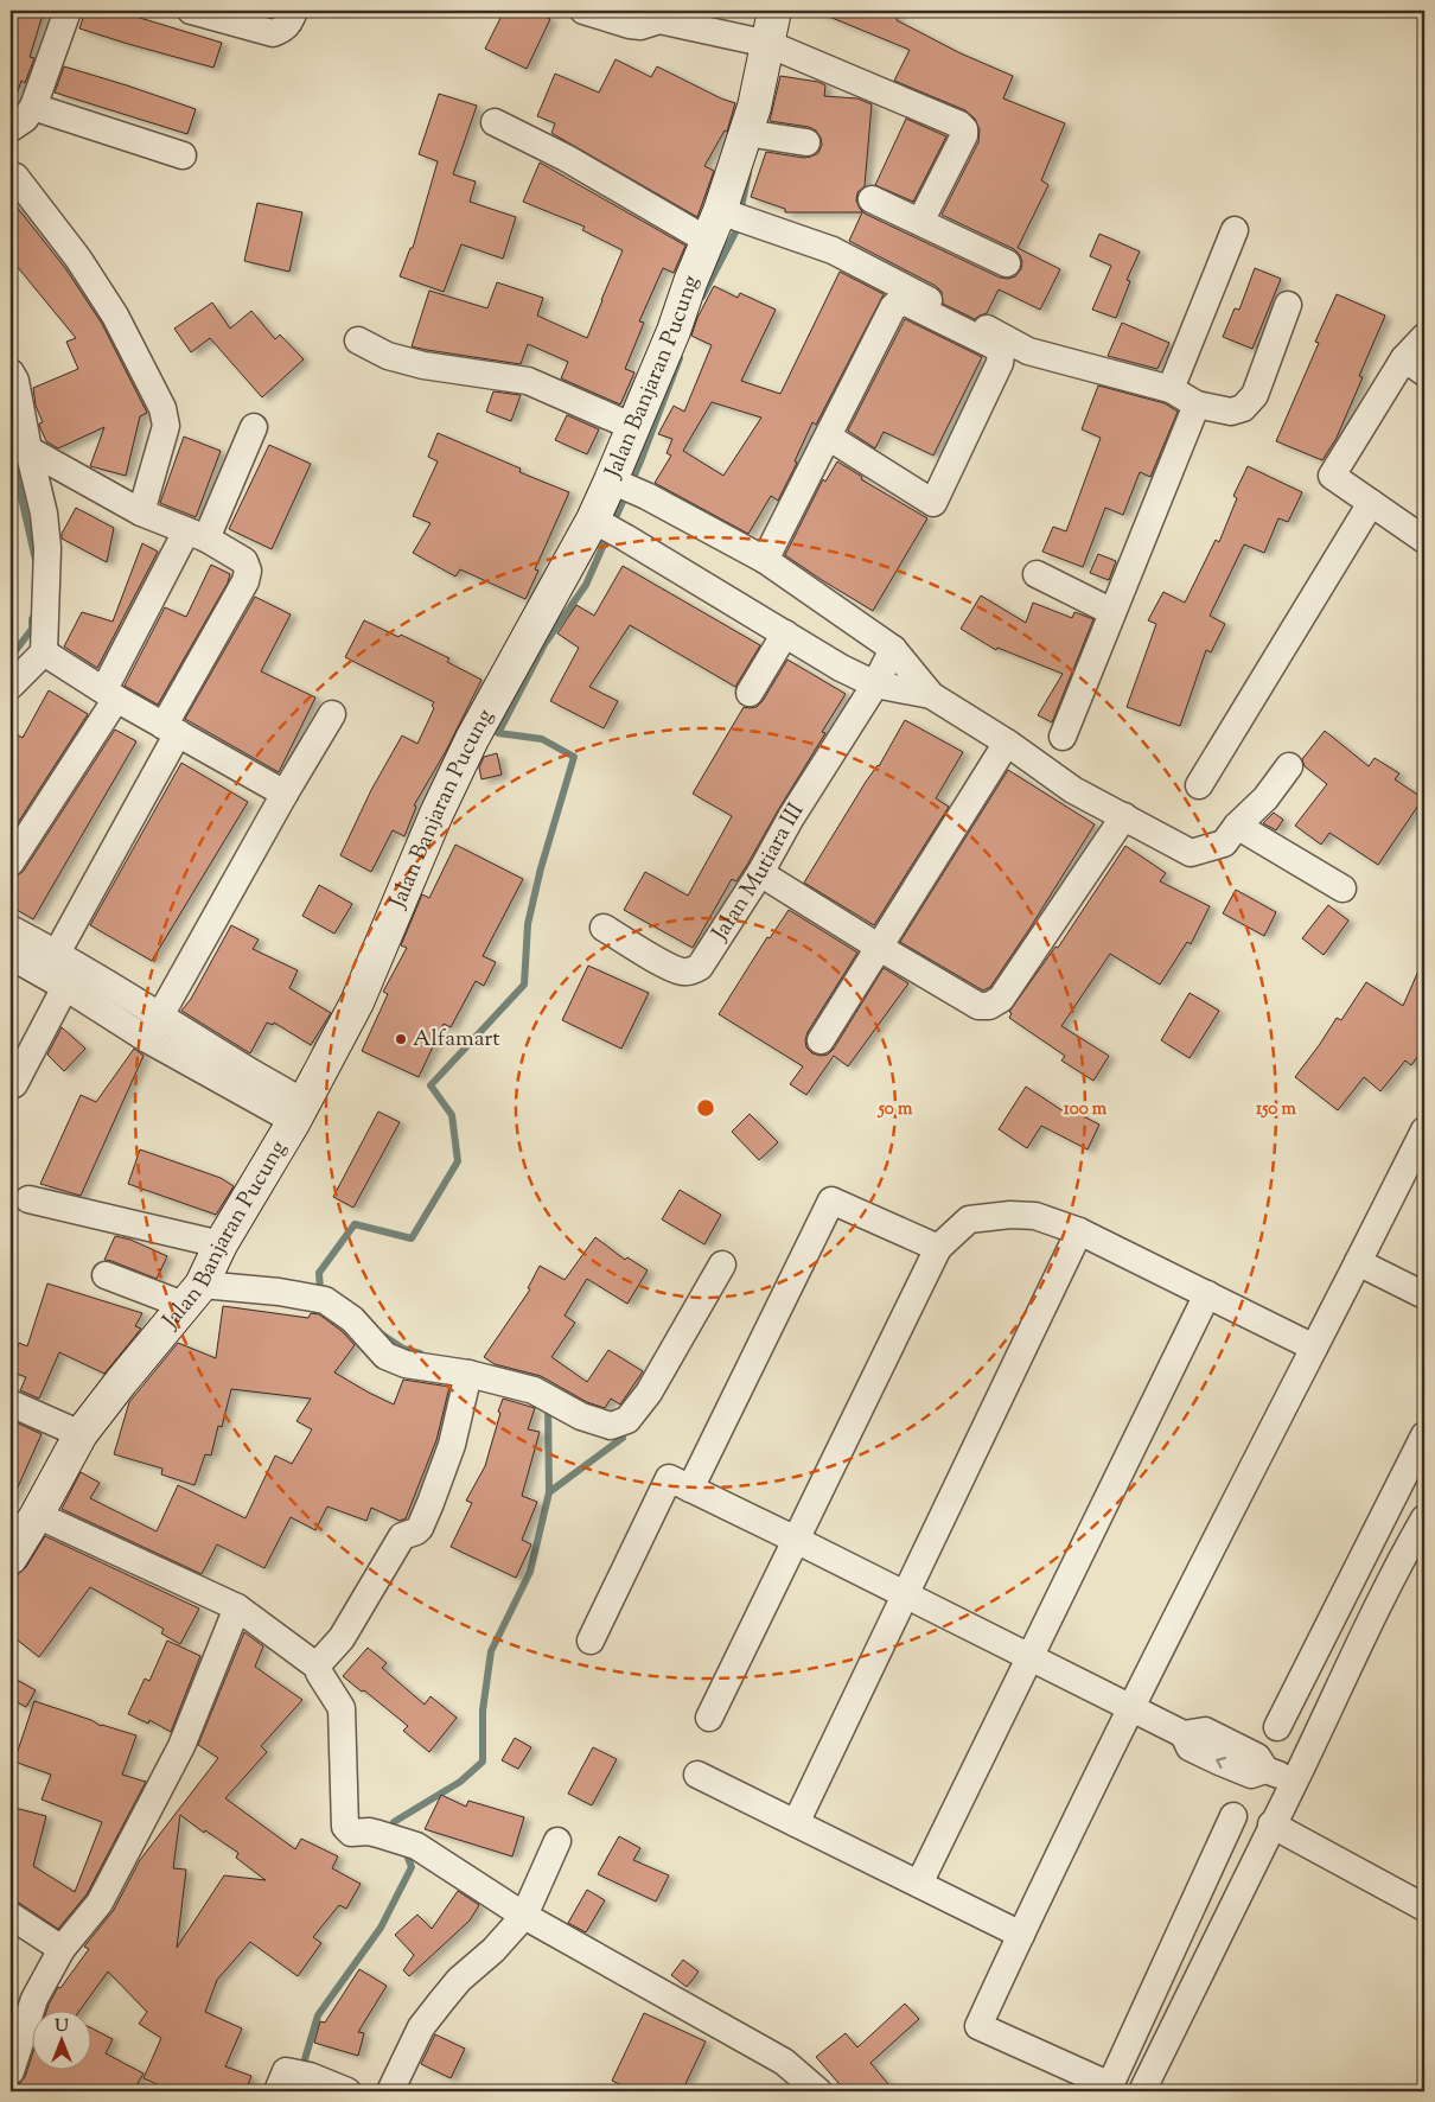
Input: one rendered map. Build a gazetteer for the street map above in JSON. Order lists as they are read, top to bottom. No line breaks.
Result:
{"streets":{"street":["Jalan Banjaran Pucung","Jalan Mutiara III"]},"places":["Alfamart"],"north":"top","rings":["50 m","100 m","150 m"]}
